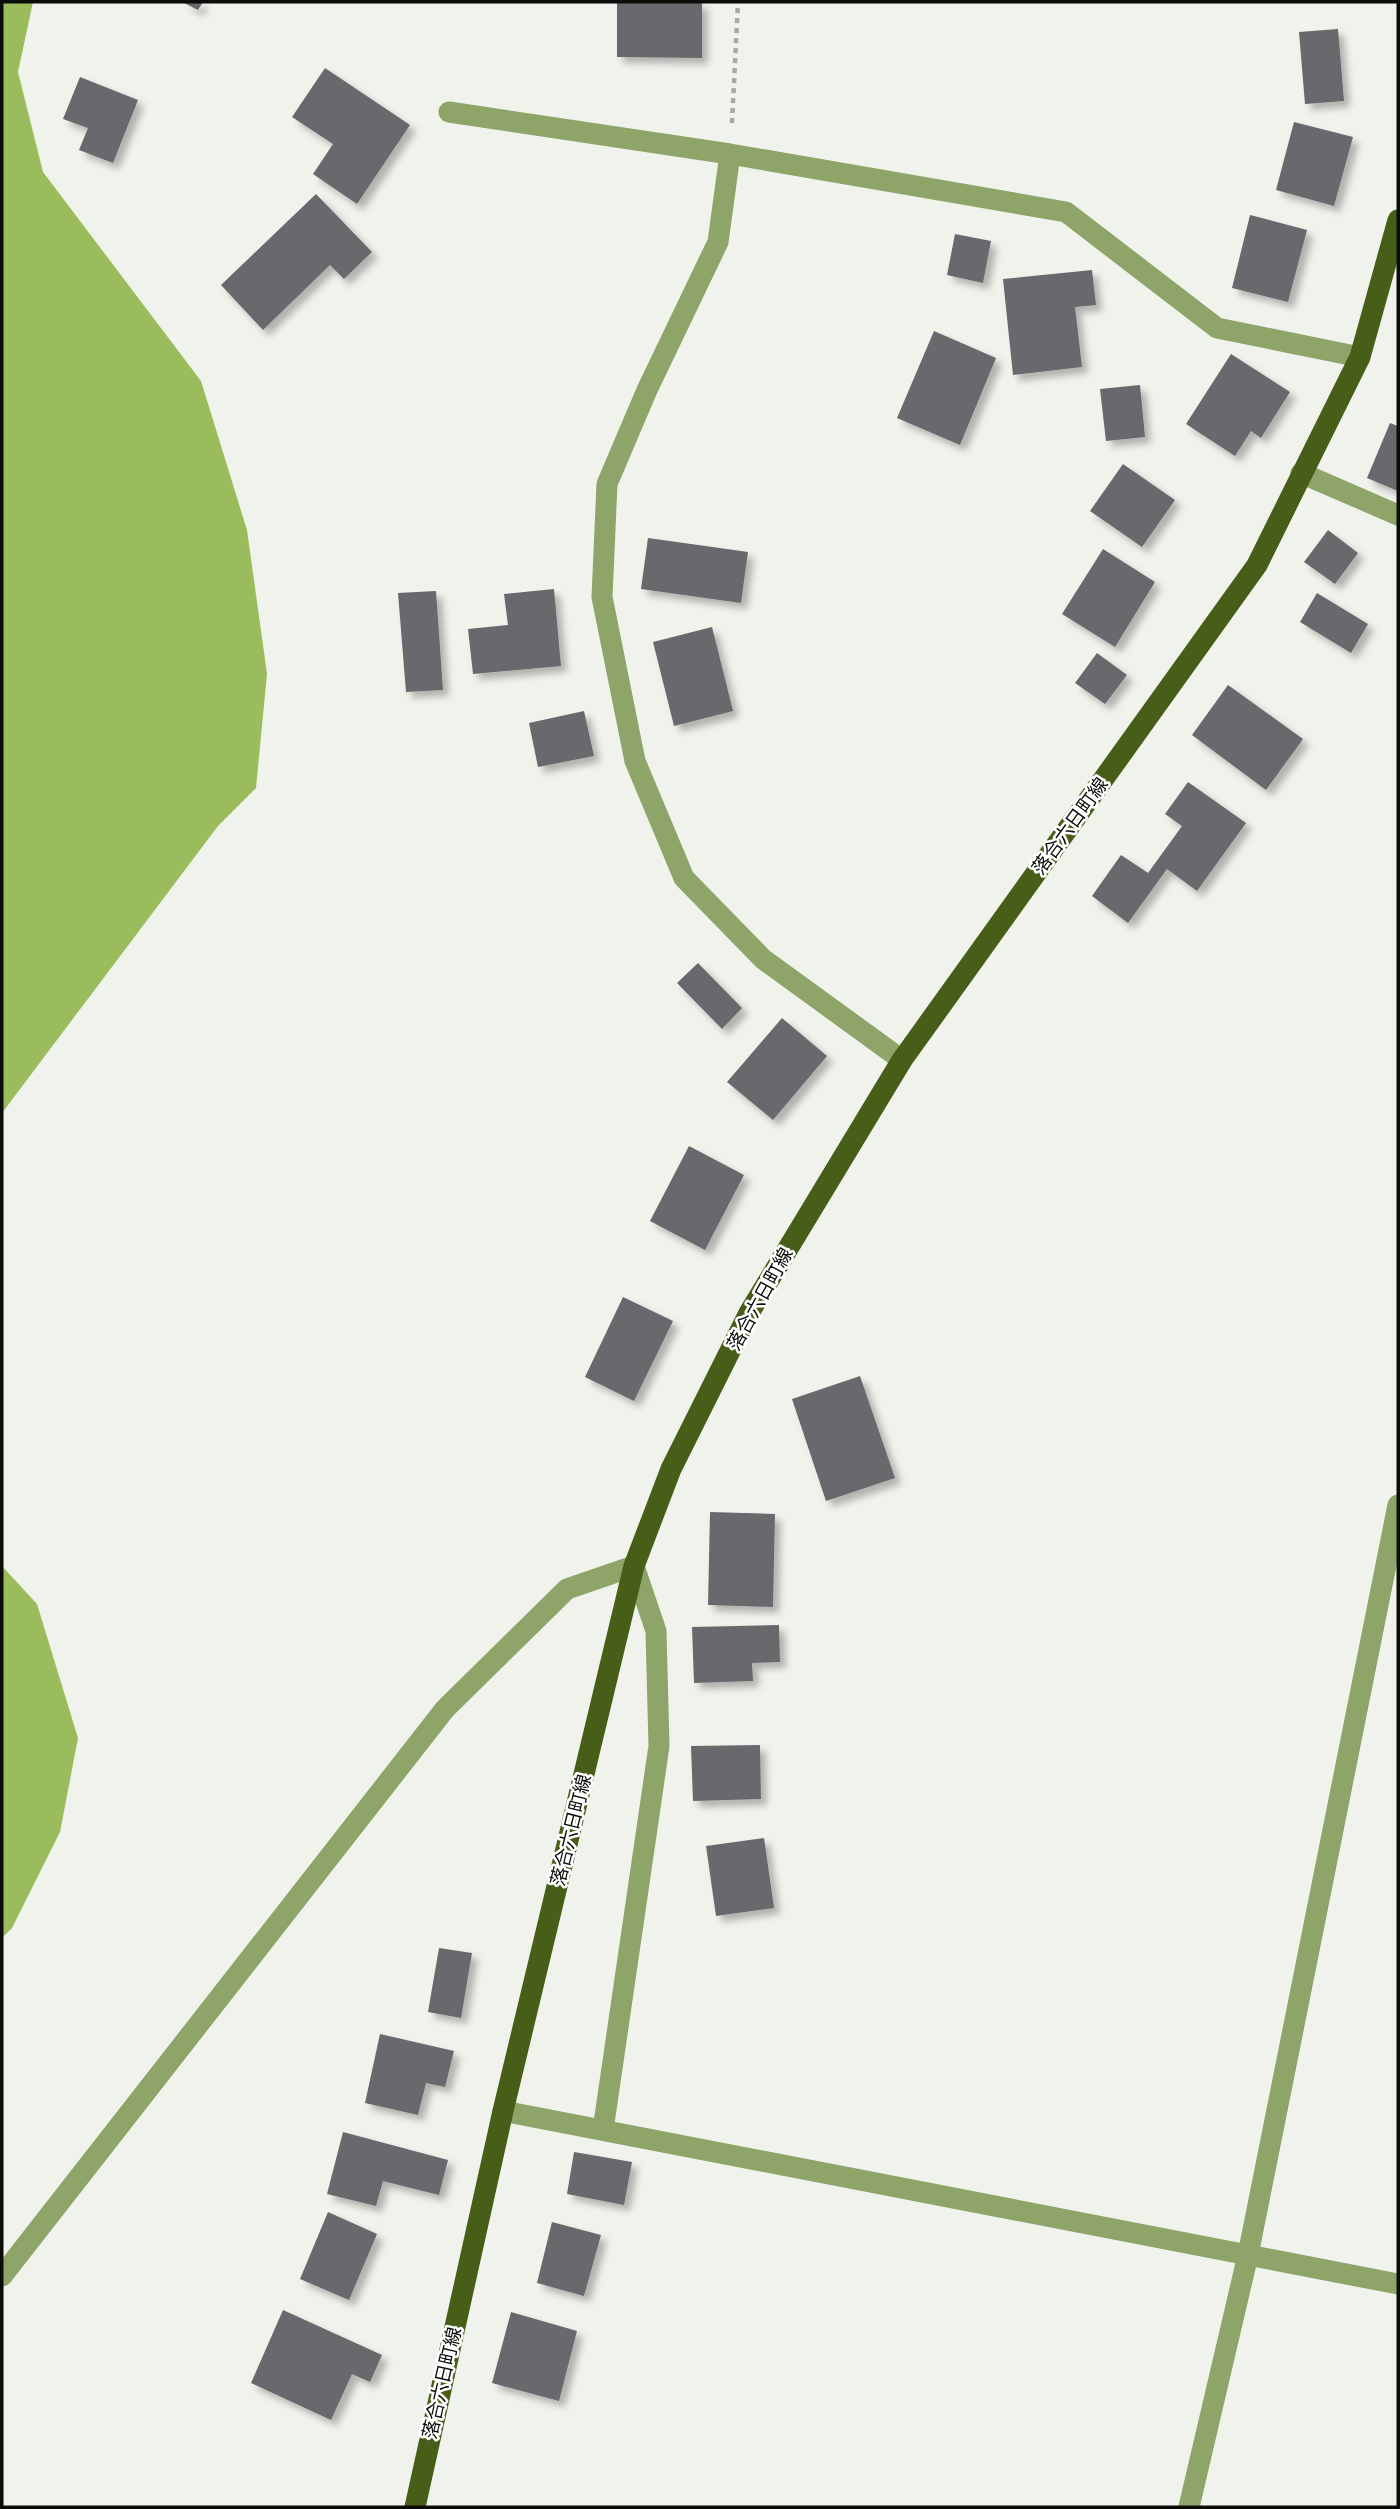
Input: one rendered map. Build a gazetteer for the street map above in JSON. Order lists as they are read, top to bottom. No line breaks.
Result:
{"streets":{"main road":["落合六日町線"]}}
